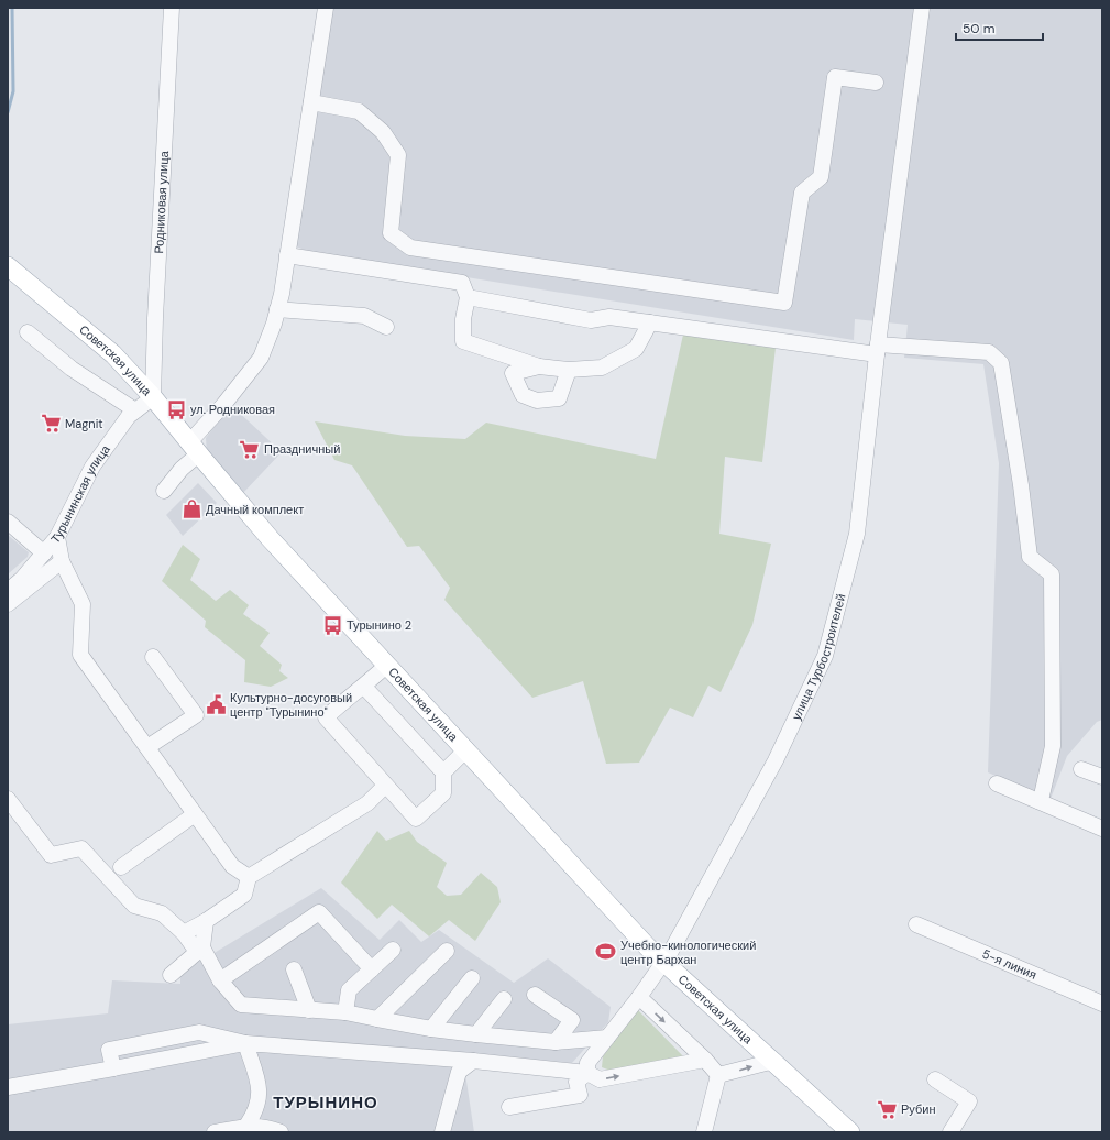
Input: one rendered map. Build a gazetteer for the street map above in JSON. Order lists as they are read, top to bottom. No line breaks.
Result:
{"streets":{"main road":["Советская улица"],"street":["Родниковая улица","Турынинская улица","улица Турбостроителей","5-я линия"]},"crossings":[["Родниковая улица","Советская улица"],["Родниковая улица","Турынинская улица"],["Советская улица","Турынинская улица"],["Советская улица","улица Турбостроителей"]],"districts":["ТУРЫНИНО"],"places":{"bus stop":["ул. Родниковая","Турынино 2"],"supermarket":["Magnit","Праздничный","Рубин"],"shop":["Дачный комплект"],"public building":["Культурно-досуговый центр \"Турынино\""],"sports":["Учебно-кинологический центр Бархан"]},"scale_bar":"50 m"}
